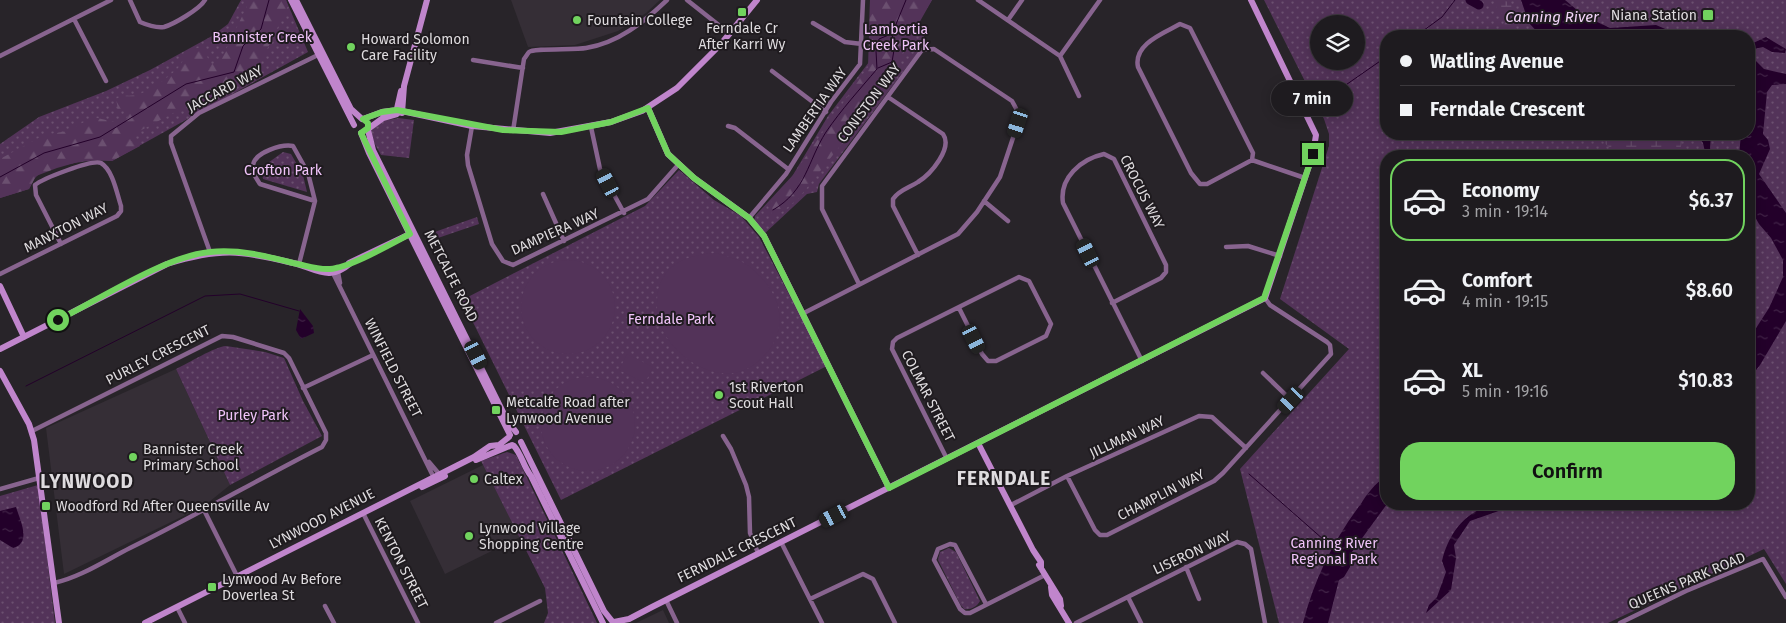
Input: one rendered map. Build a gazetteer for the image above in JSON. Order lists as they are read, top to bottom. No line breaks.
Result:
{"streets":{"street":["JACCARD WAY","CONISTON WAY","LAMBERTIA WAY","CROCUS WAY","MANXTON WAY","DAMPIERA WAY","METCALFE ROAD","PURLEY CRESCENT","WINFIELD STREET","COLMAR STREET","JILLMAN WAY","CHAMPLIN WAY","LYNWOOD AVENUE","FERNDALE CRESCENT","LISERON WAY","KENTON STREET","QUEENS PARK ROAD"]},"crossings":[["JACCARD WAY","METCALFE ROAD"],["CROCUS WAY","FERNDALE CRESCENT"],["METCALFE ROAD","LYNWOOD AVENUE"],["METCALFE ROAD","FERNDALE CRESCENT"],["WINFIELD STREET","LYNWOOD AVENUE"],["COLMAR STREET","FERNDALE CRESCENT"],["JILLMAN WAY","CHAMPLIN WAY"],["CHAMPLIN WAY","FERNDALE CRESCENT"],["LYNWOOD AVENUE","KENTON STREET"]],"districts":["FERNDALE","LYNWOOD"],"water":["Canning River"],"parks":["Lambertia Creek Park","Bannister Creek","Crofton Park","Ferndale Park","Purley Park","Canning River Regional Park"],"places":{"transit":["Ferndale Cr After Karri Wy","Niana Station","Metcalfe Road after Lynwood Avenue","Woodford Rd After Queensville Av","Lynwood Av Before Doverlea St"],"other":["Fountain College","Howard Solomon Care Facility","1st Riverton Scout Hall","Bannister Creek Primary School","Caltex","Lynwood Village Shopping Centre"]},"page":{"banner":["Watling Avenue","Ferndale Crescent"],"bubble":"7 min","list":[{"name":"Economy","note":"3 min · 19:14","value":"$6.37"},{"name":"Comfort","note":"4 min · 19:15","value":"$8.60"},{"name":"XL","note":"5 min · 19:16","value":"$10.83"}],"buttons":"Confirm"}}
